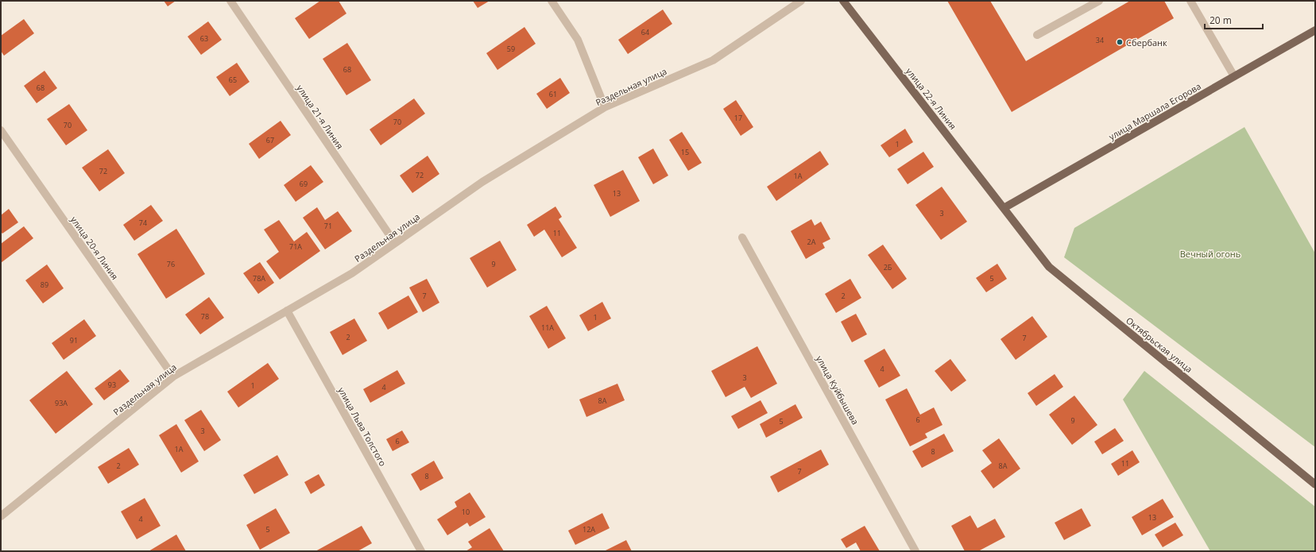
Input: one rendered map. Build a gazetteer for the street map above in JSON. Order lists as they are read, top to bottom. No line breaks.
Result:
{"streets":{"main road":["улица 22-я Линия","улица Маршала Егорова","Октябрьская улица"],"street":["Раздельная улица","улица 21-я Линия","улица 20-я Линия","улица Куйбышева","улица Льва Толстого"]},"crossings":[["Раздельная улица","улица 21-я Линия"],["Раздельная улица","улица 20-я Линия"],["Раздельная улица","улица Льва Толстого"],["улица 22-я Линия","улица Маршала Егорова"],["улица 22-я Линия","Октябрьская улица"],["улица Маршала Егорова","Октябрьская улица"]],"parks":["Вечный огонь"],"places":["Сбербанк"],"house_numbers":["64","63","34","59","68","65","68","61","17","70","70","67","1","15","72","72","1А","69","13","3","74","71","11","2А","71А","76","9","2Б","78А","5","89","7","2","78","1","11А","2","7","91","4","3","93","1","4","8А","93А","6","9","5","3","6","1А","8","11","2","8А","7","8","10","13","4","5","12А"],"scale_bar":"20 m"}
